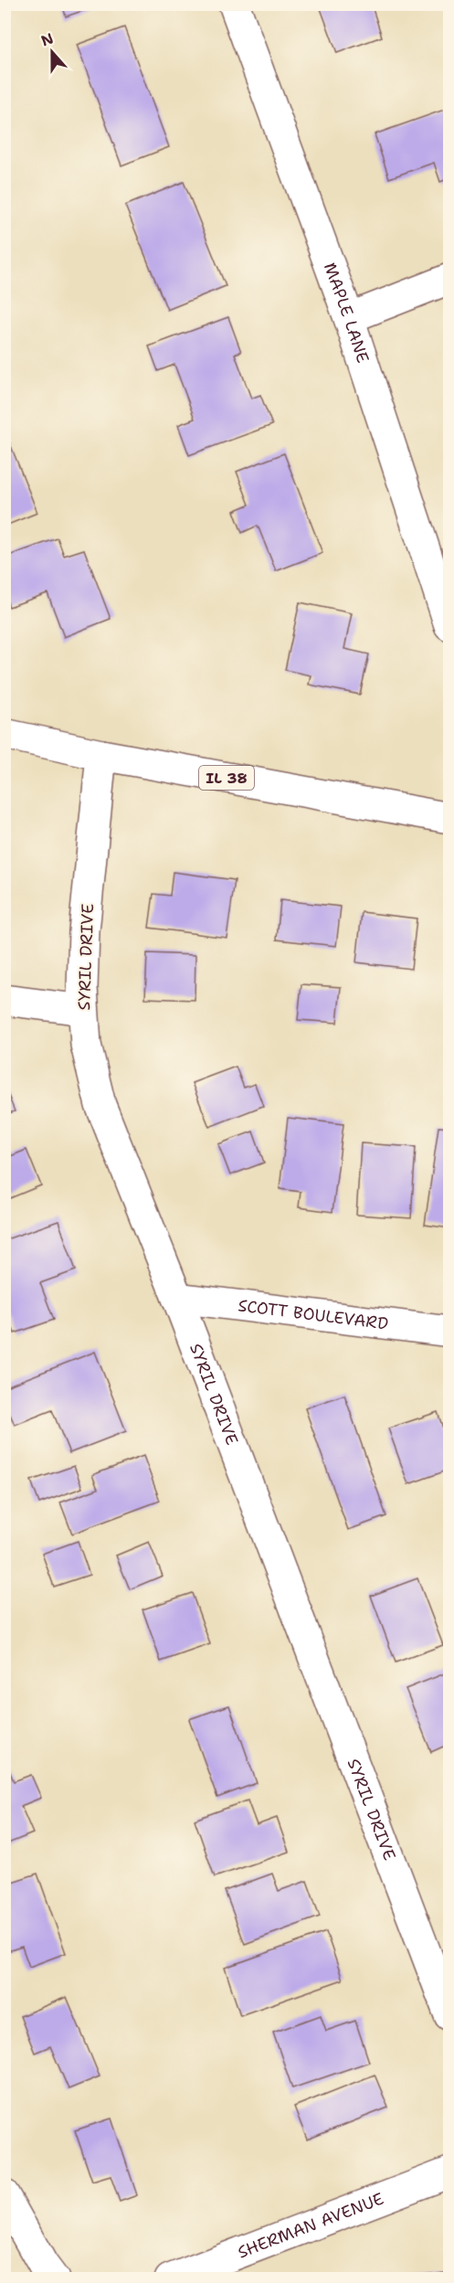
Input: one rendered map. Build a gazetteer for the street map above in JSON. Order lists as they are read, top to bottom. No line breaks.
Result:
{"streets":{"street":["MAPLE LANE","IL 38","SYRIL DRIVE","SCOTT BOULEVARD","SHERMAN AVENUE"]},"crossings":[["IL 38","SYRIL DRIVE"],["SYRIL DRIVE","SCOTT BOULEVARD"]],"north":"top"}
